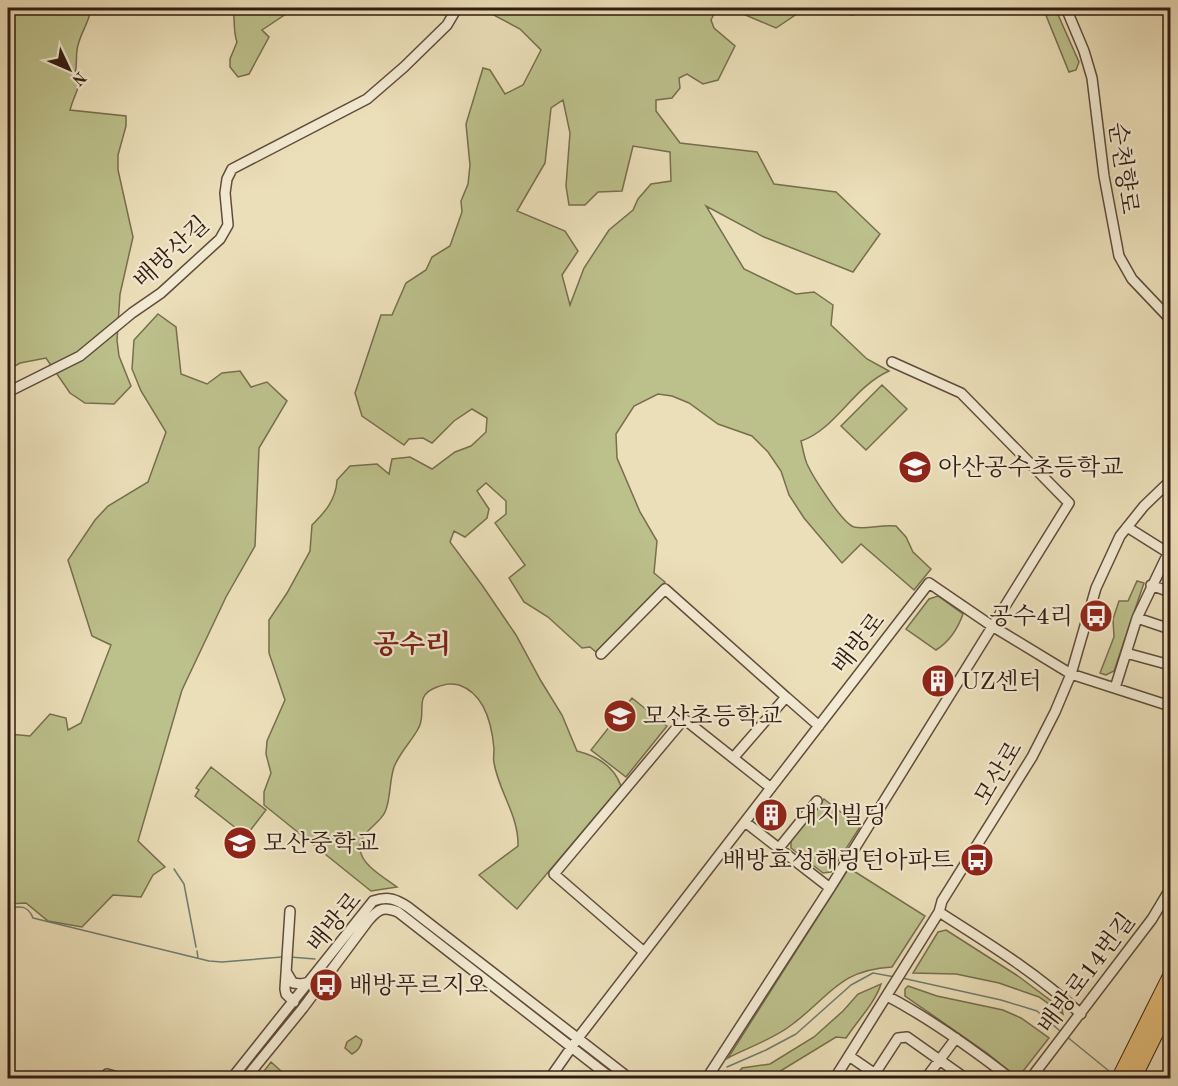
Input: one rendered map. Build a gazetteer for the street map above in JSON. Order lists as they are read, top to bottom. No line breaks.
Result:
{"streets":{"street":["순천향로","배방산길","배방로","모산로","배방로14번길"]},"districts":["공수리"],"places":{"school or university":["아산공수초등학교","모산초등학교","모산중학교"],"bus stop":["공수4리","배방효성해링턴아파트","배방푸르지오"],"building":["UZ센터","대지빌딩"]},"north":"bottom right"}
